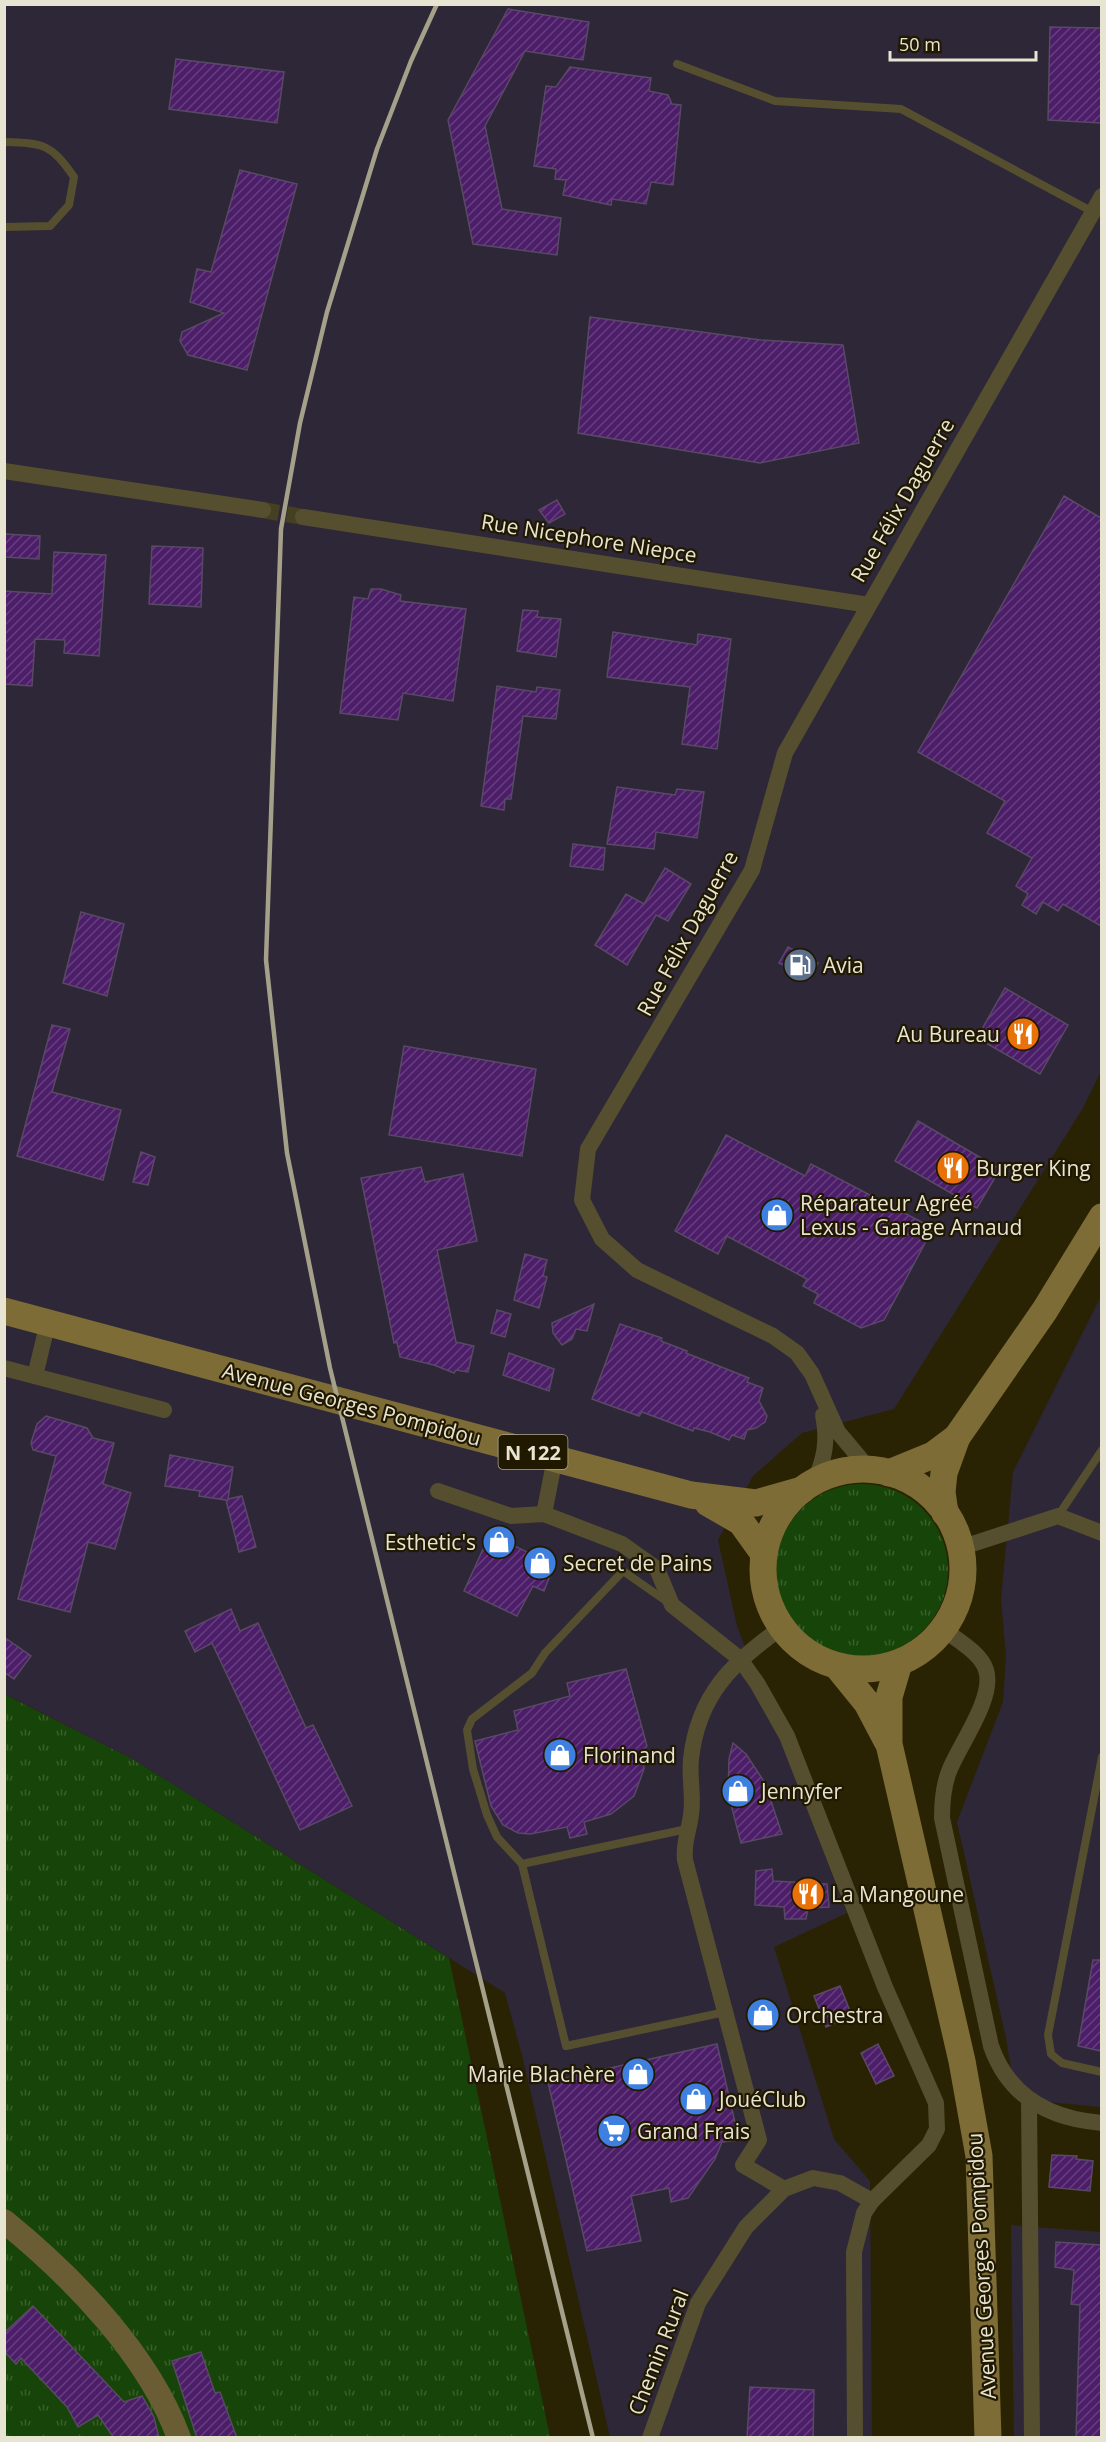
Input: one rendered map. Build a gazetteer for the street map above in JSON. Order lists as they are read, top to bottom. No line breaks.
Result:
{"streets":{"main road":["Avenue Georges Pompidou","N 122"],"street":["Rue Félix Daguerre","Rue Nicephore Niepce","Chemin Rural"]},"crossings":[["Rue Félix Daguerre","Rue Nicephore Niepce"],["Rue Félix Daguerre","Avenue Georges Pompidou"]],"places":{"fuel station":["Avia"],"restaurant":["Au Bureau","Burger King","La Mangoune"],"shop":["Réparateur Agréé Lexus - Garage Arnaud","Esthetic's","Secret de Pains","Florinand","Jennyfer","Orchestra","Marie Blachère","JouéClub"],"supermarket":["Grand Frais"]},"scale_bar":"50 m"}
